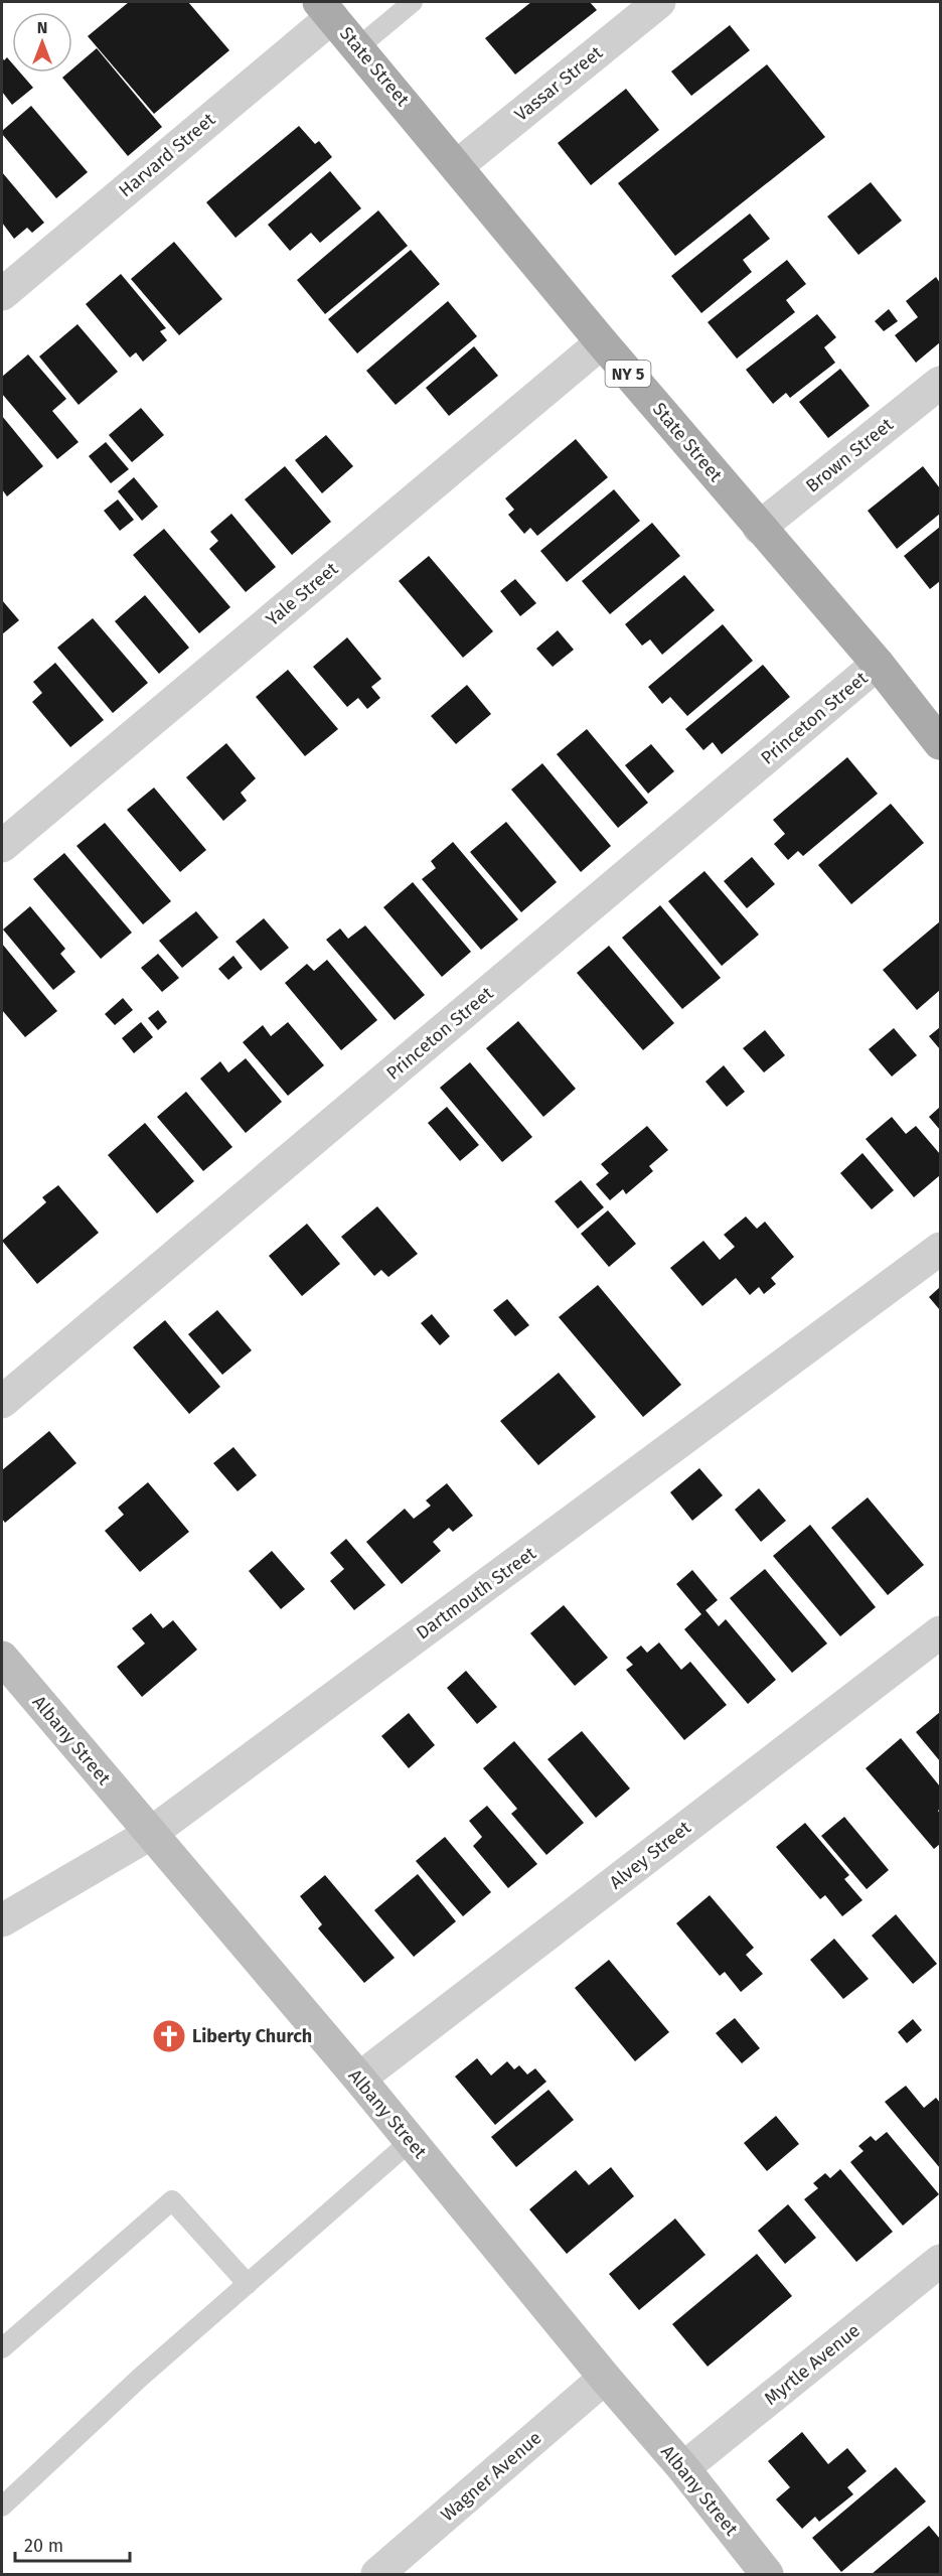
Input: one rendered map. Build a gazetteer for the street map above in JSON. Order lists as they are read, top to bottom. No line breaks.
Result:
{"streets":{"main road":["State Street","NY 5"],"street":["Vassar Street","Harvard Street","Brown Street","Yale Street","Princeton Street","Dartmouth Street","Albany Street","Alvey Street","Myrtle Avenue","Wagner Avenue"]},"crossings":[["State Street","Vassar Street"],["State Street","Harvard Street"],["State Street","Brown Street"],["State Street","Yale Street"],["State Street","Princeton Street"],["Dartmouth Street","Albany Street"],["Albany Street","Alvey Street"],["Albany Street","Myrtle Avenue"],["Albany Street","Wagner Avenue"]],"places":{"church":["Liberty Church"]},"scale_bar":"20 m","north":"top"}
